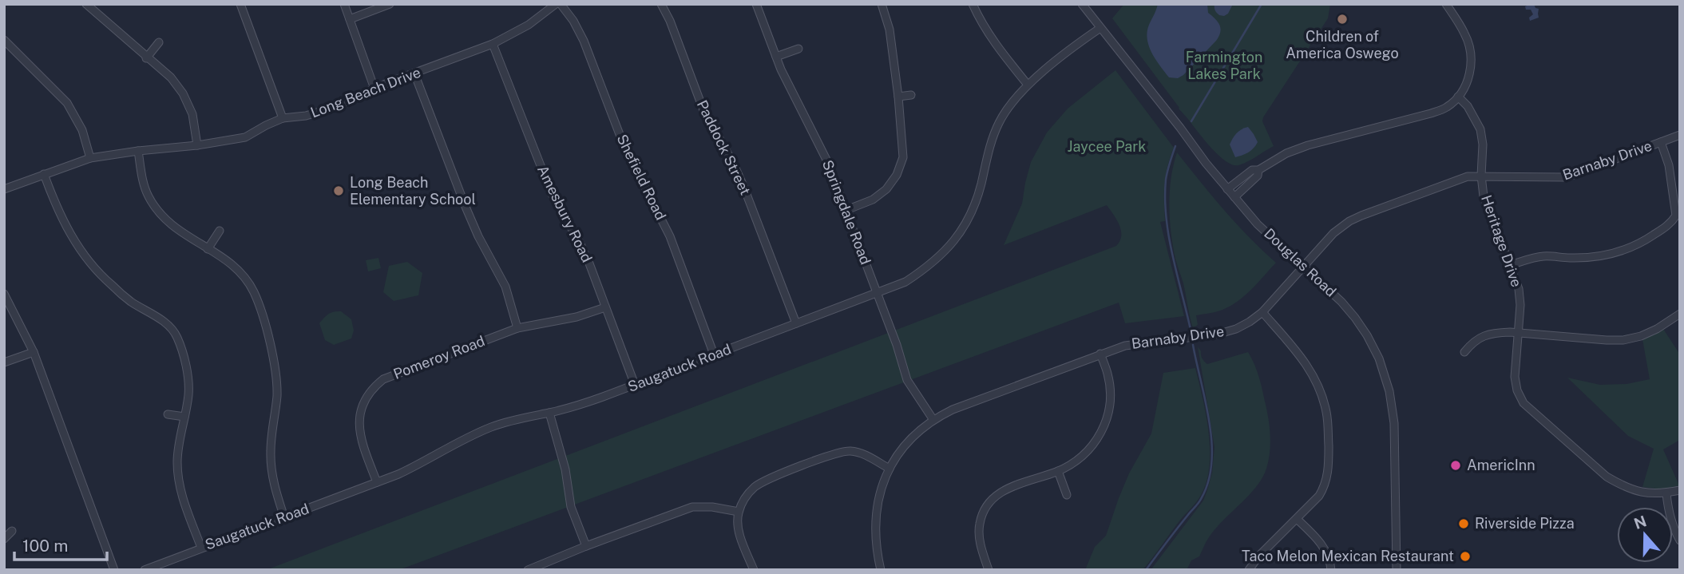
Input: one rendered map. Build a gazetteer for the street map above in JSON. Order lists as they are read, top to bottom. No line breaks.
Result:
{"streets":{"street":["Long Beach Drive","Paddock Street","Barnaby Drive","Shefield Road","Springdale Road","Amesbury Road","Heritage Drive","Douglas Road","Pomeroy Road","Saugatuck Road"]},"crossings":[["Long Beach Drive","Amesbury Road"],["Paddock Street","Saugatuck Road"],["Barnaby Drive","Springdale Road"],["Barnaby Drive","Heritage Drive"],["Barnaby Drive","Douglas Road"],["Shefield Road","Saugatuck Road"],["Springdale Road","Saugatuck Road"],["Amesbury Road","Pomeroy Road"],["Amesbury Road","Saugatuck Road"],["Douglas Road","Saugatuck Road"],["Pomeroy Road","Saugatuck Road"]],"parks":["Farmington Lakes Park","Jaycee Park"],"places":["Children of America Oswego","Long Beach Elementary School","AmericInn","Riverside Pizza","Taco Melon Mexican Restaurant"],"scale_bar":"100 m","north":"top"}
